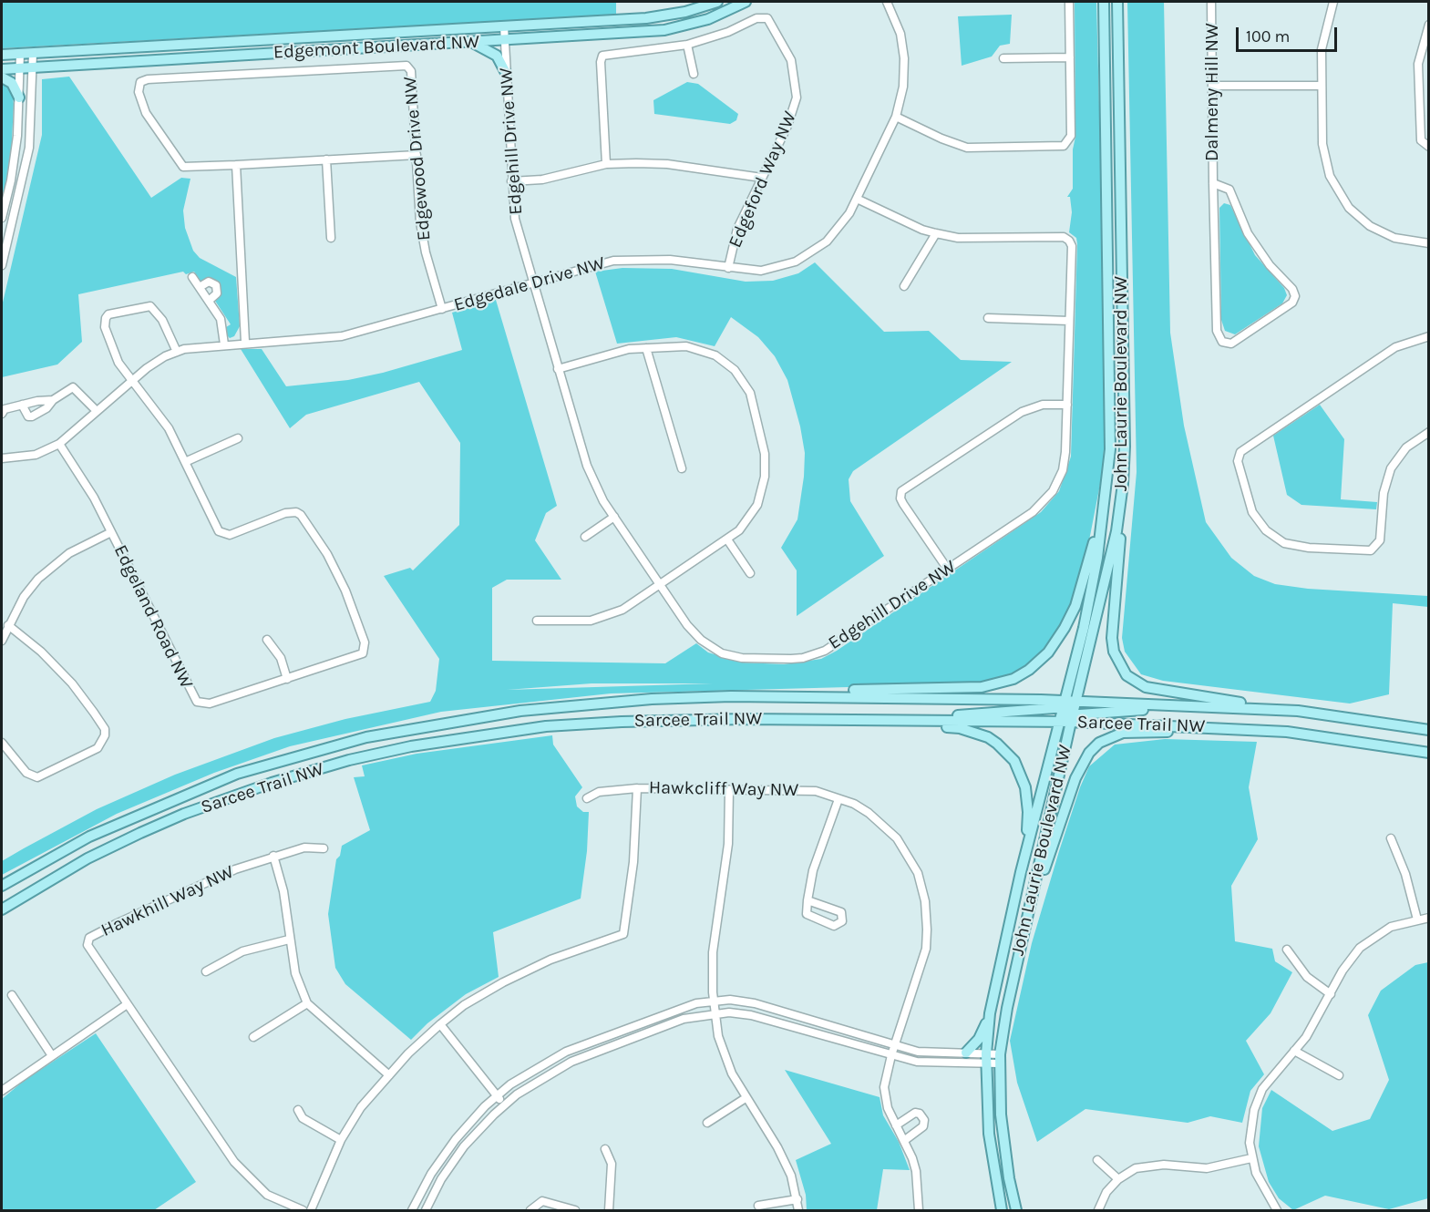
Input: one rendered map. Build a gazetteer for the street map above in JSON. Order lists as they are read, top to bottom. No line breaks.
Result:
{"streets":{"main road":["Edgemont Boulevard NW","John Laurie Boulevard NW","Sarcee Trail NW"],"street":["Dalmeny Hill NW","Edgehill Drive NW","Edgewood Drive NW","Edgeford Way NW","Edgedale Drive NW","Edgeland Road NW","Hawkcliff Way NW","Hawkhill Way NW"]},"crossings":[["Edgemont Boulevard NW","Edgehill Drive NW"],["Edgehill Drive NW","Edgedale Drive NW"],["Edgewood Drive NW","Edgedale Drive NW"],["Edgeford Way NW","Edgedale Drive NW"],["Edgedale Drive NW","Edgeland Road NW"],["John Laurie Boulevard NW","Sarcee Trail NW"]],"scale_bar":"100 m"}
